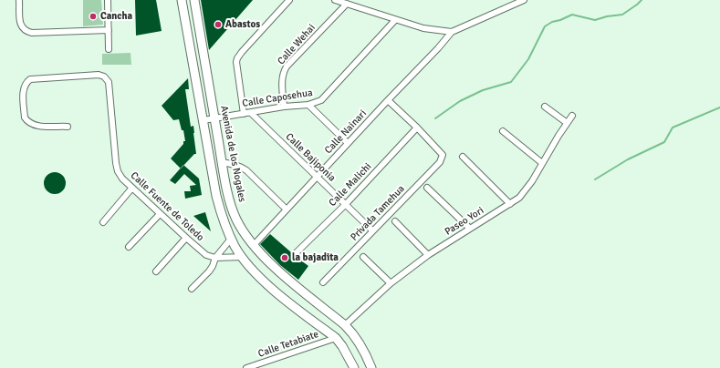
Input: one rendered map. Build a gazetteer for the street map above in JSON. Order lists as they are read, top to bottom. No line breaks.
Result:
{"streets":{"main road":["Avenida de los Nogales"],"street":["Calle Wehai","Calle Caposehua","Calle Nainari","Calle Bajiponia","Calle Malichi","Calle Fuente de Toledo","Privada Tamehua","Paseo Yori","Calle Tetabiate"]},"crossings":[["Calle Wehai","Calle Caposehua"],["Calle Caposehua","Avenida de los Nogales"],["Calle Caposehua","Calle Bajiponia"],["Calle Nainari","Avenida de los Nogales"],["Calle Nainari","Calle Bajiponia"],["Avenida de los Nogales","Paseo Yori"],["Calle Bajiponia","Calle Malichi"],["Calle Bajiponia","Privada Tamehua"],["Calle Malichi","Privada Tamehua"]],"places":["Cancha","Abastos","la bajadita"]}
